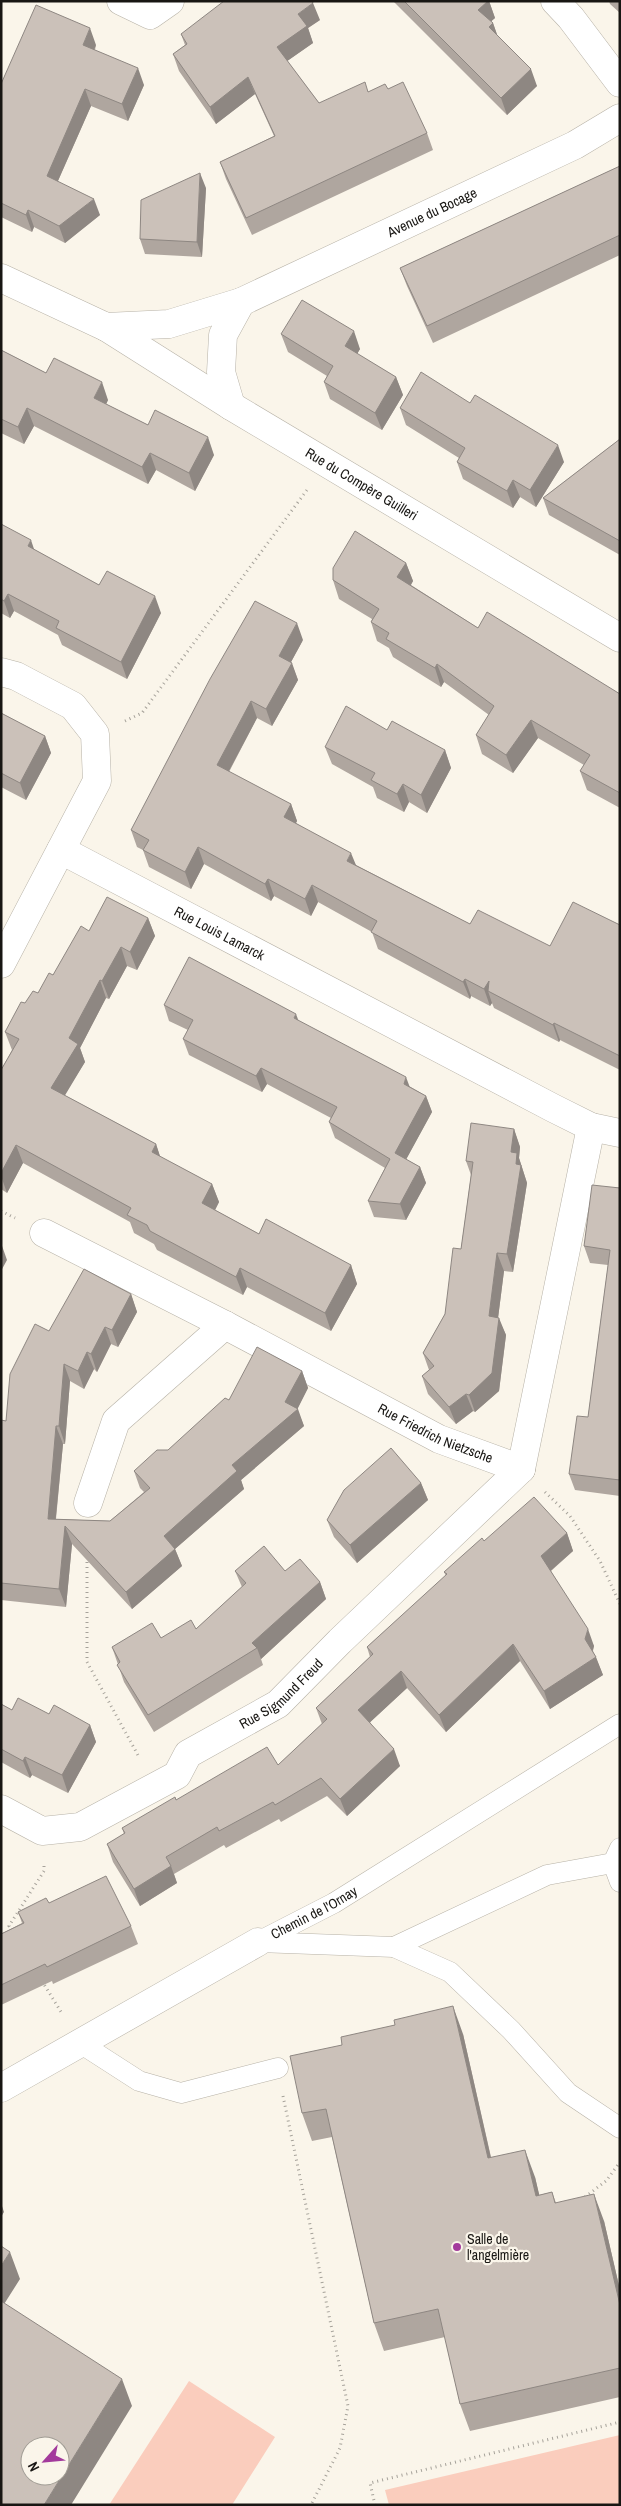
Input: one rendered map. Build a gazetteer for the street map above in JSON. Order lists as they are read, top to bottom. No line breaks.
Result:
{"streets":{"street":["Avenue du Bocage","Rue du Compère Guilleri","Rue Louis Lamarck","Rue Friedrich Nietzsche","Rue Sigmund Freud","Chemin de l'Ornay"]},"crossings":[["Avenue du Bocage","Rue du Compère Guilleri"],["Rue Friedrich Nietzsche","Rue Sigmund Freud"]],"places":["Salle de l'angelmière"],"north":"bottom left"}
